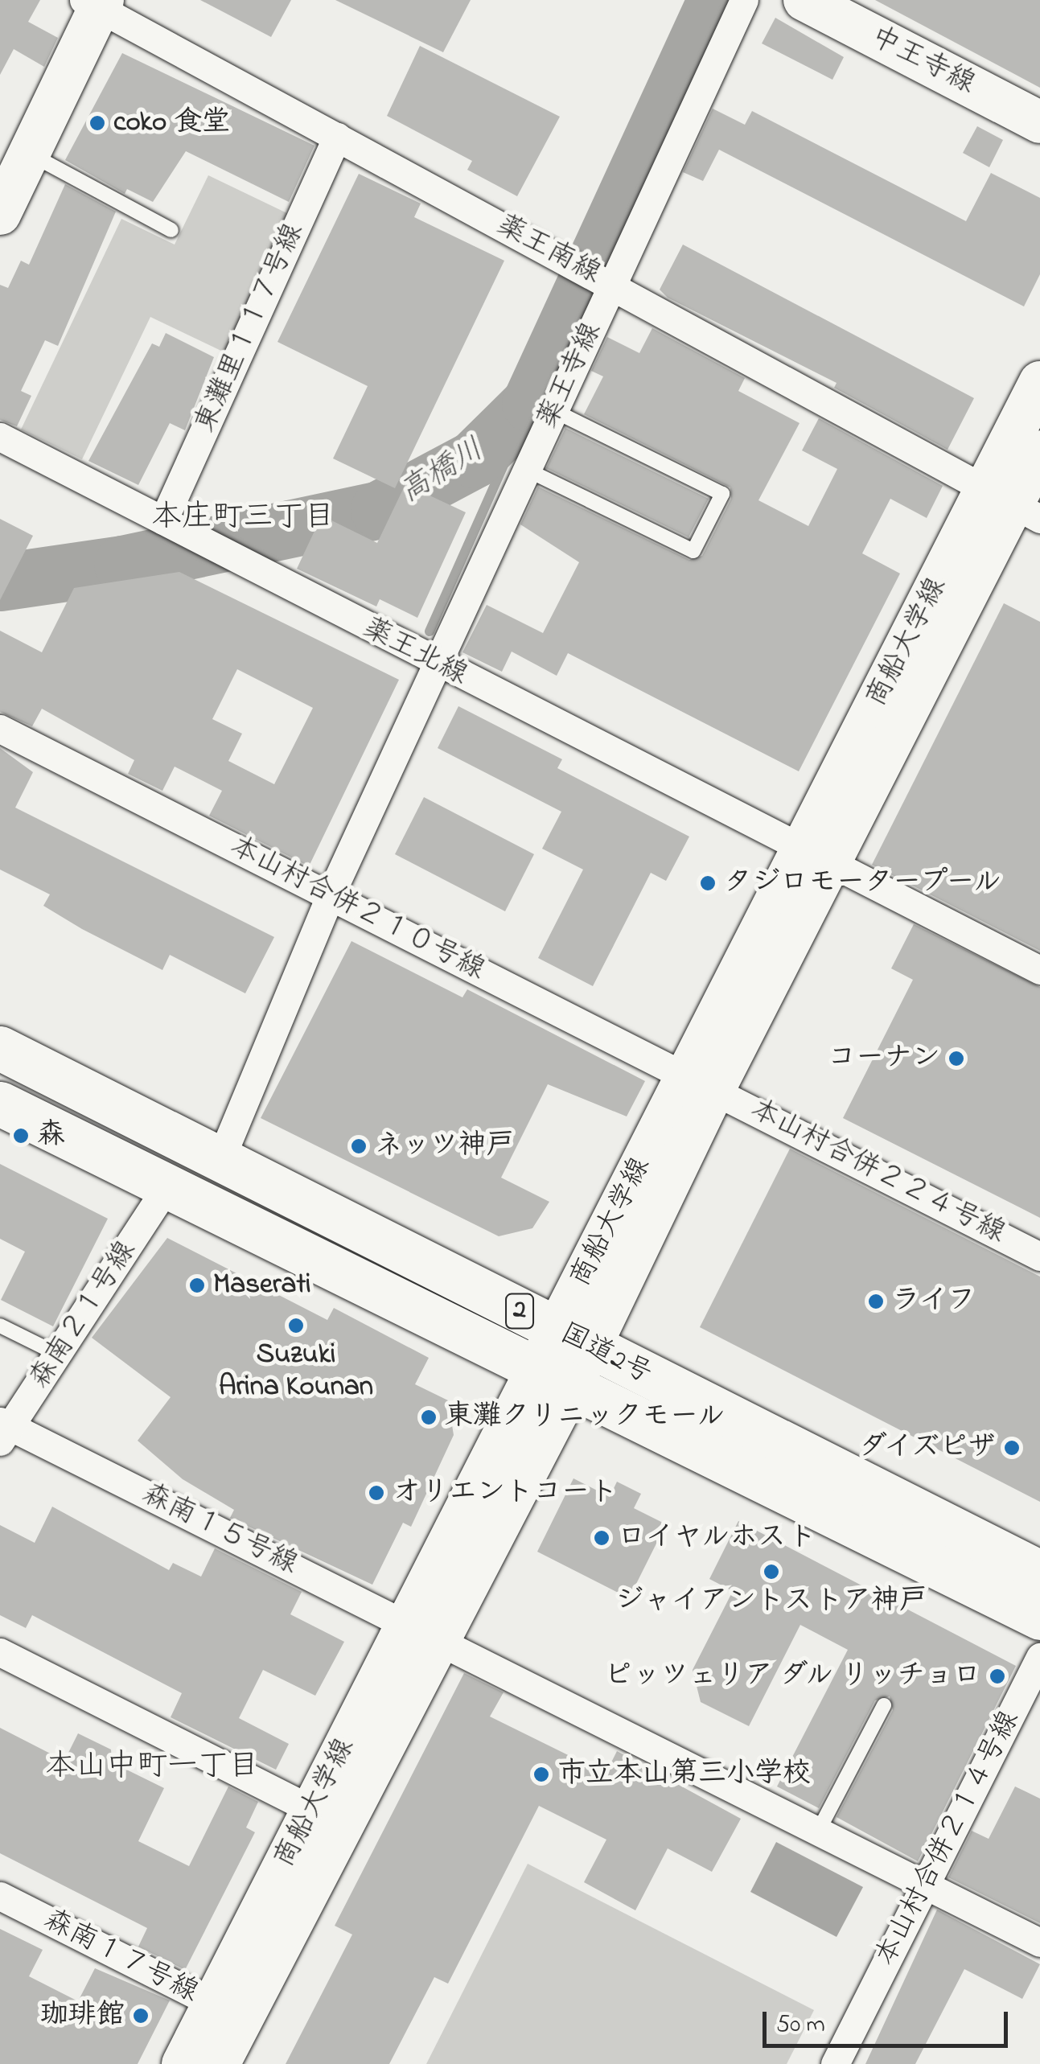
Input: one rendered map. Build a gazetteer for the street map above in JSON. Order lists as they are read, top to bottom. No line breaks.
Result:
{"streets":{"highway":["2","国道2号"],"street":["中王寺線","薬王南線","東灘里１１７号線","薬王寺線","商船大学線","薬王北線","本山村合併２１０号線","本山村合併２２４号線","森南２１号線","森南１５号線","本山村合併２１４号線","森南１７号線"]},"crossings":[["薬王南線","東灘里１１７号線"],["薬王南線","薬王寺線"],["薬王南線","商船大学線"],["東灘里１１７号線","薬王北線"],["薬王寺線","薬王北線"],["薬王寺線","本山村合併２１０号線"],["薬王寺線","国道2号"],["商船大学線","薬王北線"],["商船大学線","本山村合併２１０号線"],["商船大学線","本山村合併２２４号線"],["商船大学線","国道2号"],["商船大学線","森南１５号線"],["商船大学線","森南１７号線"],["本山村合併２１０号線","本山村合併２２４号線"],["森南２１号線","国道2号"],["森南２１号線","森南１５号線"],["森南１５号線","本山村合併２１４号線"]],"districts":["本庄町三丁目","本山中町一丁目"],"water":["高橋川"],"places":["coko 食堂","タジロモータープール","コーナン","森","ネッツ神戸","Maserati","ライフ","Suzuki Arina Kounan","東灘クリニックモール","ダイズピザ","オリエントコート","ロイヤルホスト","ジャイアントストア神戸","ピッツェリア ダル リッチョロ","市立本山第三小学校","珈琲館"],"scale_bar":"50 m"}
